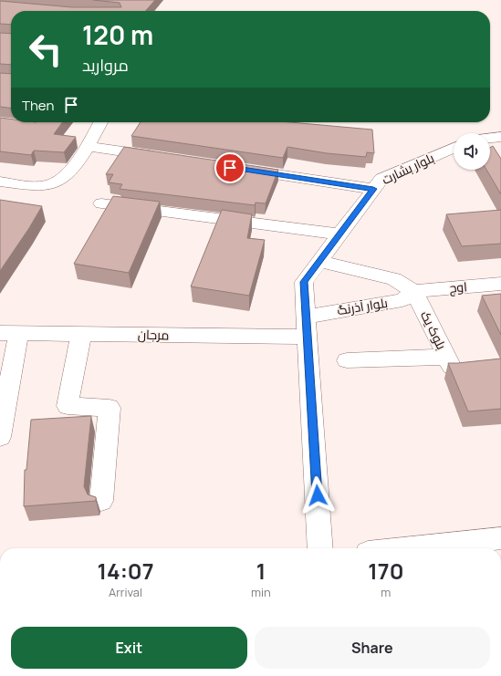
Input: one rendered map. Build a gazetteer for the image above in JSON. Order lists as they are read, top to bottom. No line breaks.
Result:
{"streets":{"street":["بلوار بشارت","اوج","بلوار آذرنگ","بلوک یک","مرجان"]},"crossings":[["بلوار بشارت","بلوار آذرنگ"],["بلوار بشارت","مرجان"],["اوج","بلوار آذرنگ"],["اوج","بلوک یک"],["بلوار آذرنگ","بلوک یک"]],"page":{"turn":["120 m","مروارید"],"then":"Then","eta":["14:07","Arrival","1","min","170","m"],"buttons":["Exit","Share"]}}
